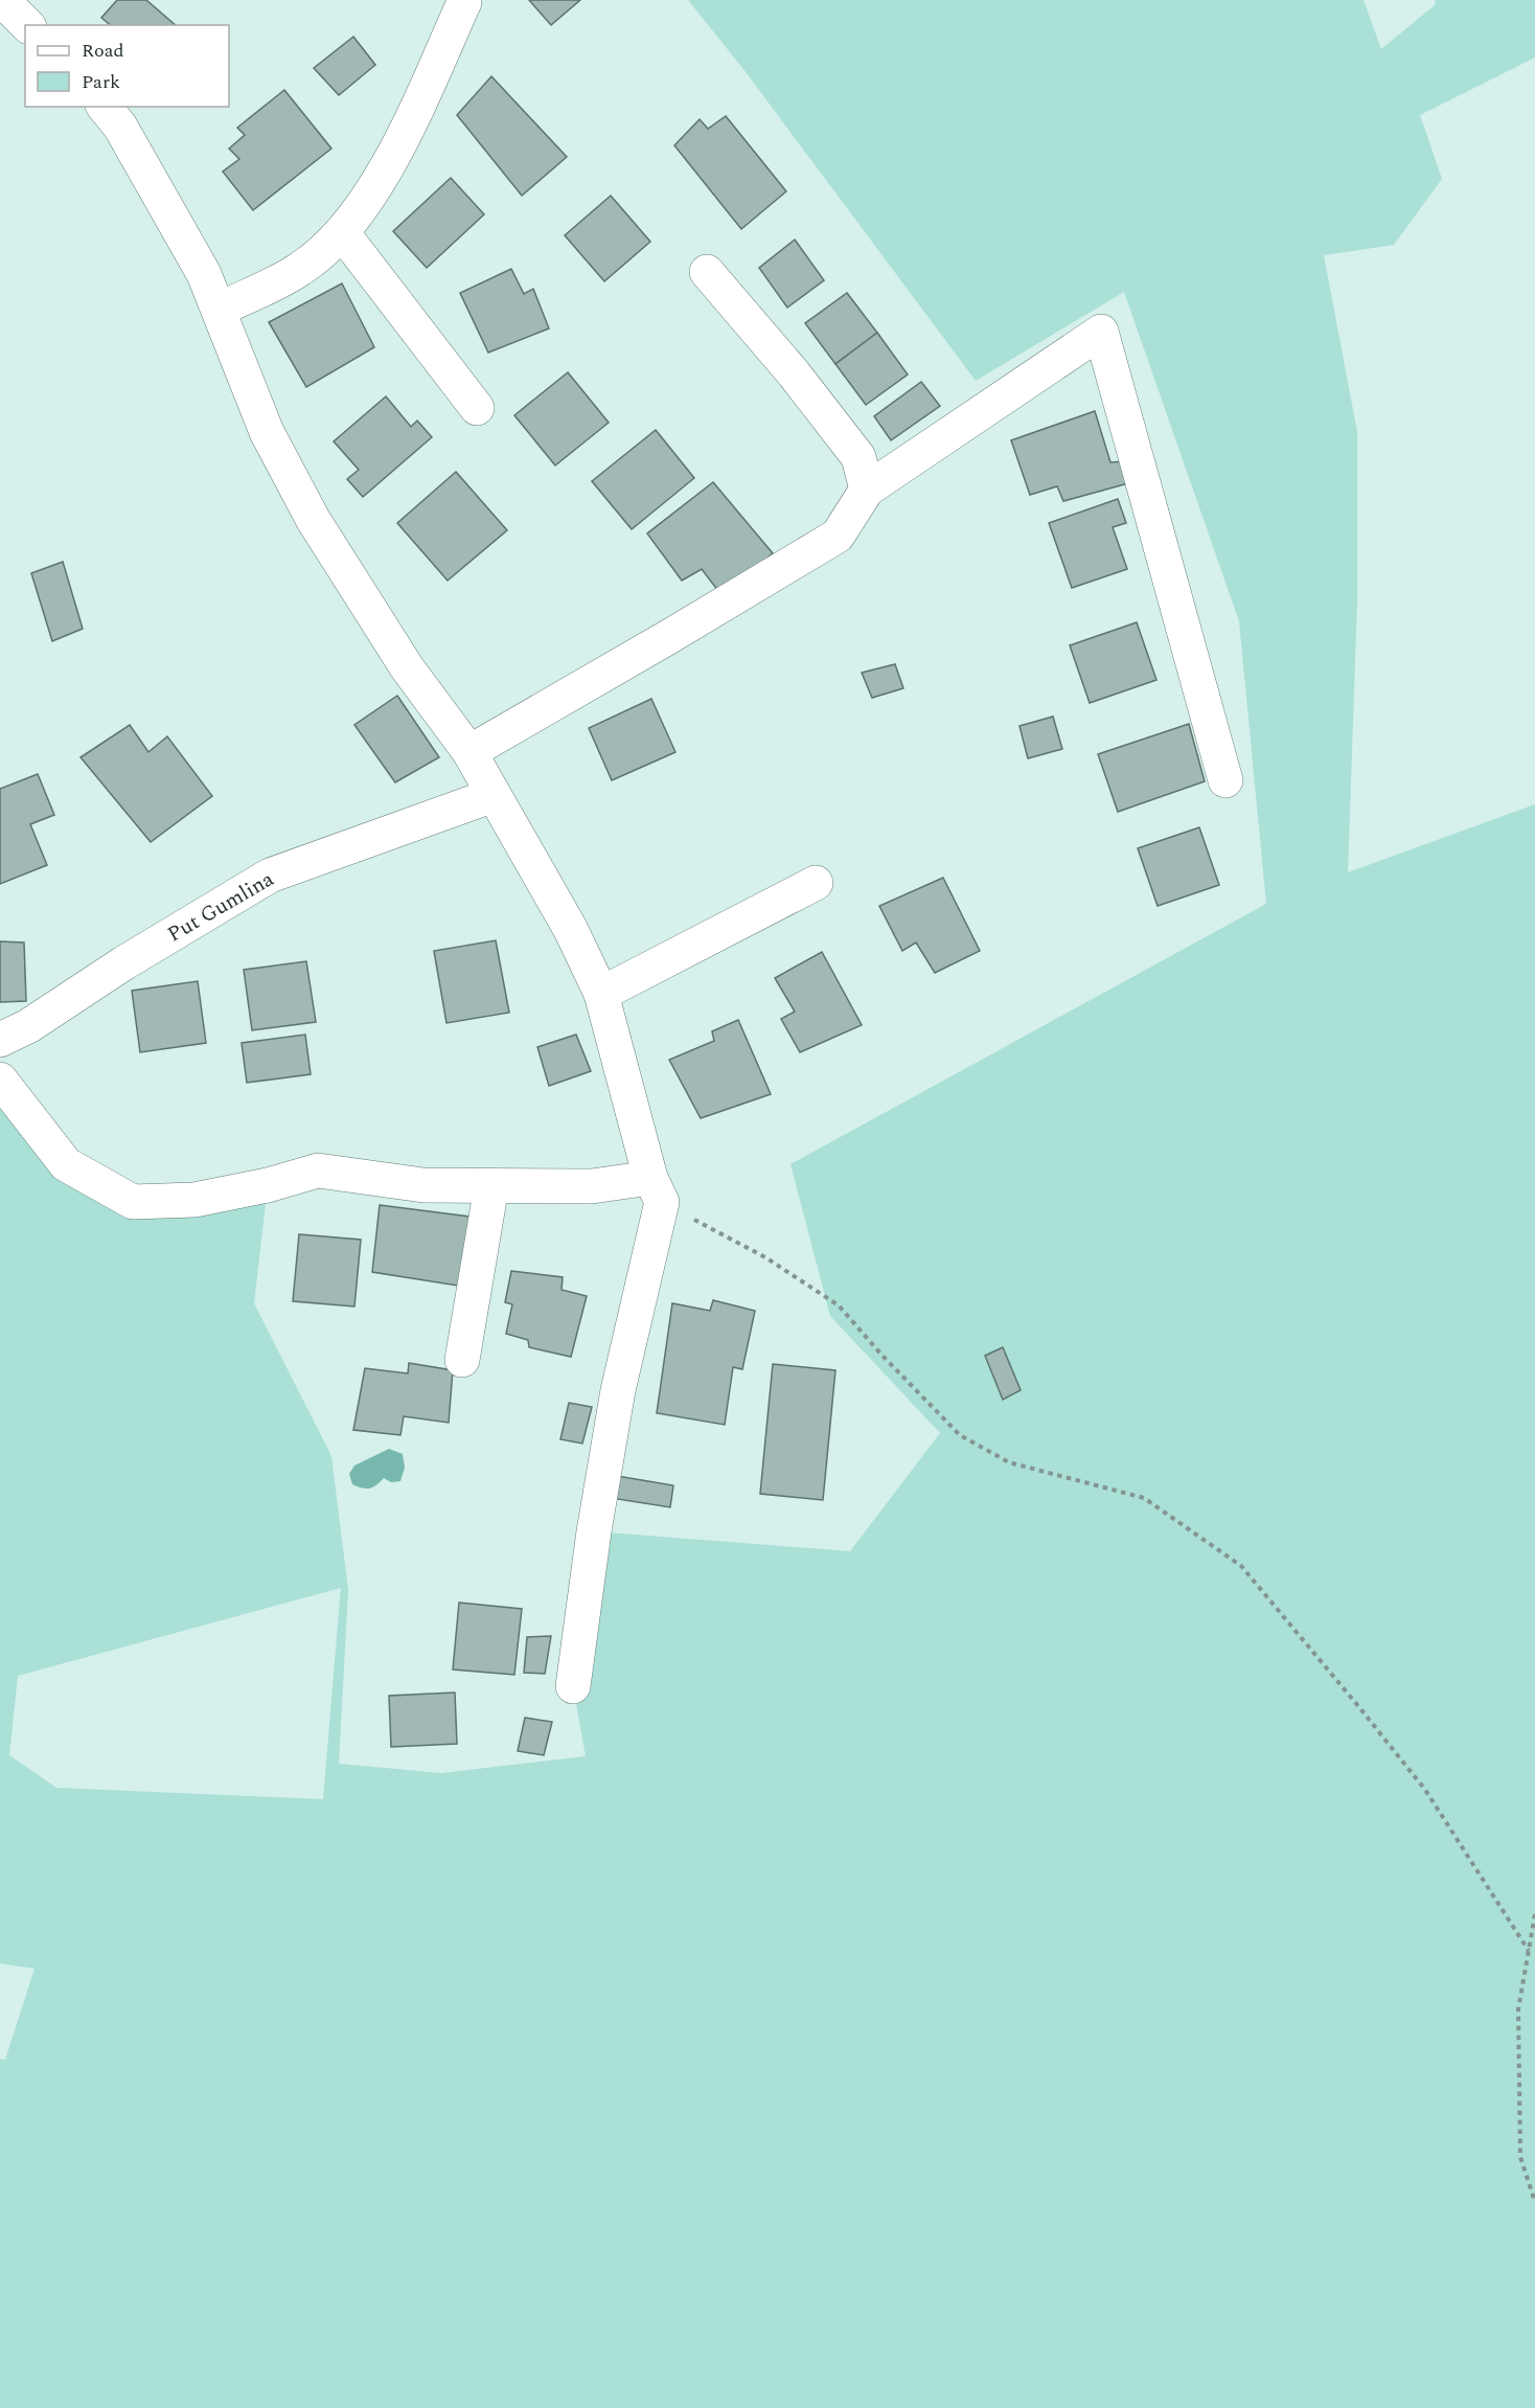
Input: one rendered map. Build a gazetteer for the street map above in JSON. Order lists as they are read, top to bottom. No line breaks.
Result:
{"streets":{"street":["Put Gumlina"]},"legend":["Road","Park"]}
